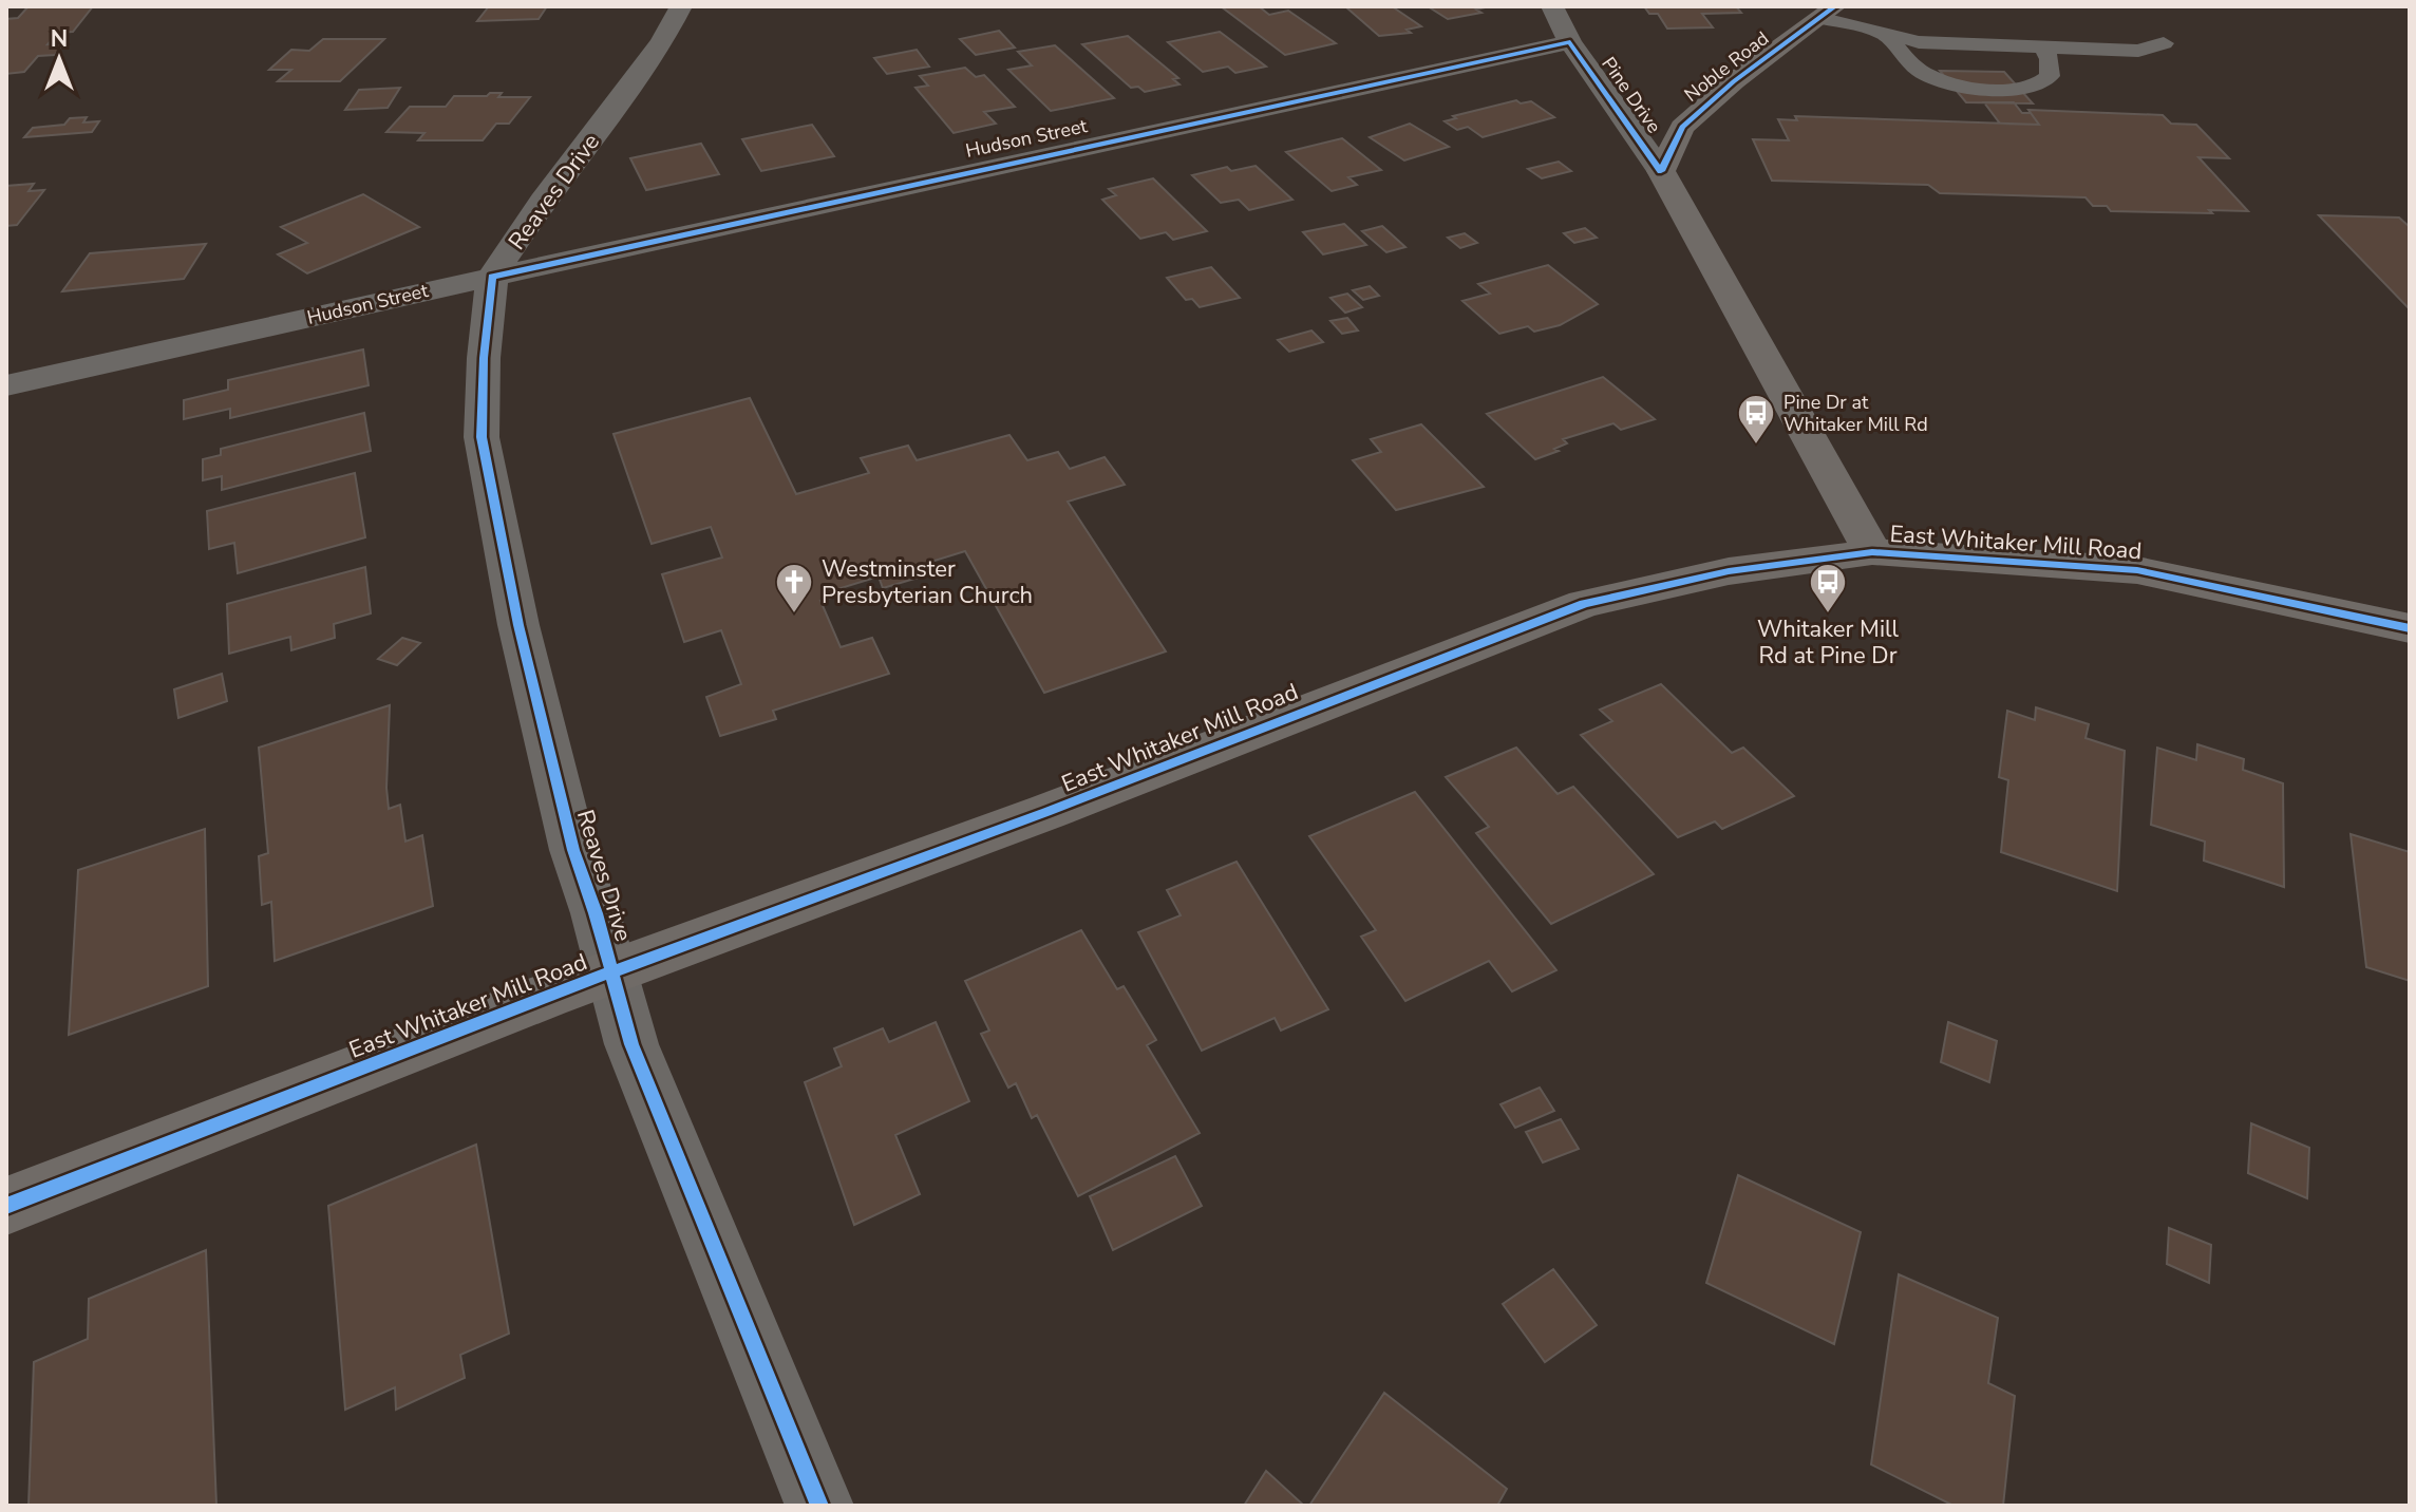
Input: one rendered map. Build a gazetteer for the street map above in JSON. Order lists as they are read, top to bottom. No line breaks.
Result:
{"streets":{"main road":["Noble Road","Pine Drive","East Whitaker Mill Road"],"street":["Hudson Street","Reaves Drive"]},"crossings":[["Noble Road","Pine Drive"],["Pine Drive","Hudson Street"],["Pine Drive","East Whitaker Mill Road"],["Hudson Street","Reaves Drive"],["Reaves Drive","East Whitaker Mill Road"]],"places":{"bus stop":["Pine Dr at Whitaker Mill Rd","Whitaker Mill Rd at Pine Dr"],"church":["Westminster Presbyterian Church"]},"north":"top"}
